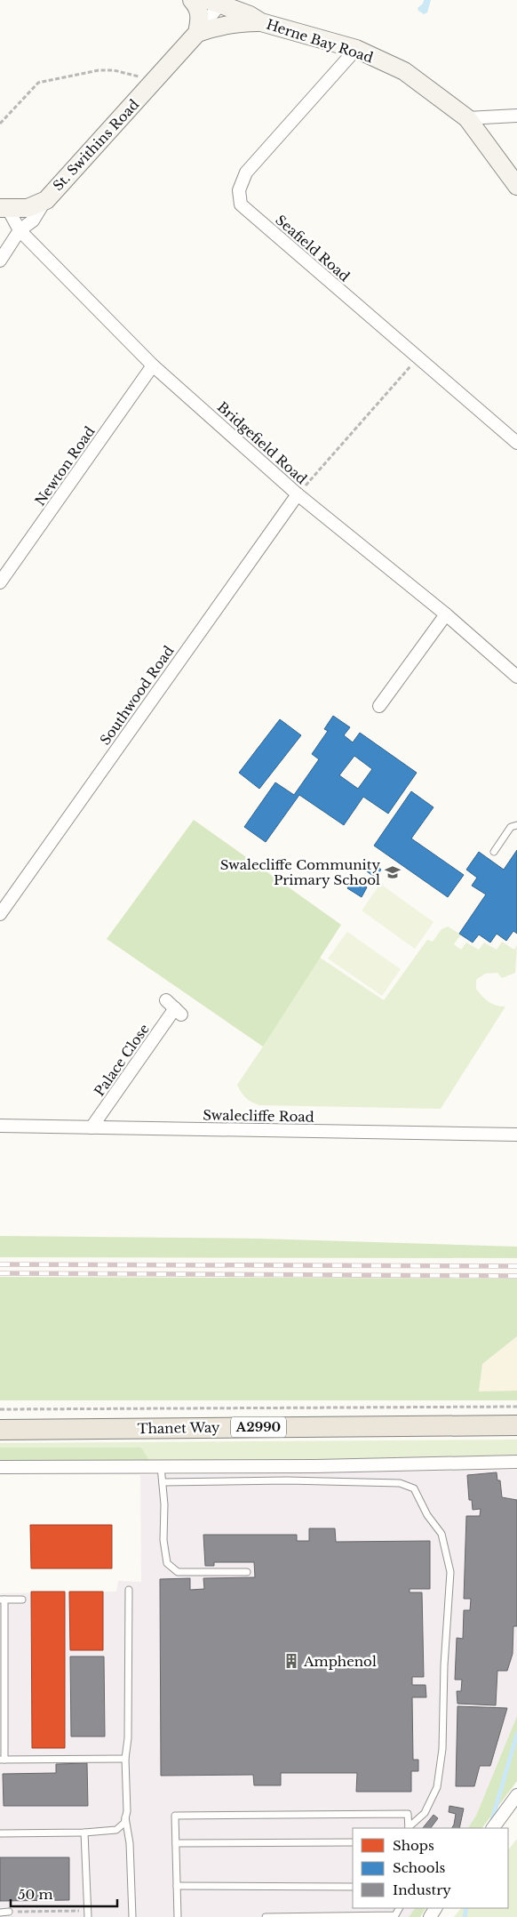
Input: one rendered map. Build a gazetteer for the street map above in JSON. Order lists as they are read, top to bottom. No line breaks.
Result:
{"streets":{"main road":["Herne Bay Road","St. Swithins Road","A2990","Thanet Way"],"street":["Seafield Road","Bridgefield Road","Newton Road","Southwood Road","Palace Close","Swalecliffe Road"]},"crossings":[["Herne Bay Road","Seafield Road"],["St. Swithins Road","Bridgefield Road"],["Bridgefield Road","Newton Road"],["Bridgefield Road","Southwood Road"],["Palace Close","Swalecliffe Road"]],"places":{"school or university":["Swalecliffe Community Primary School"],"building":["Amphenol"]},"legend":["Shops","Schools","Industry"],"scale_bar":"50 m"}
